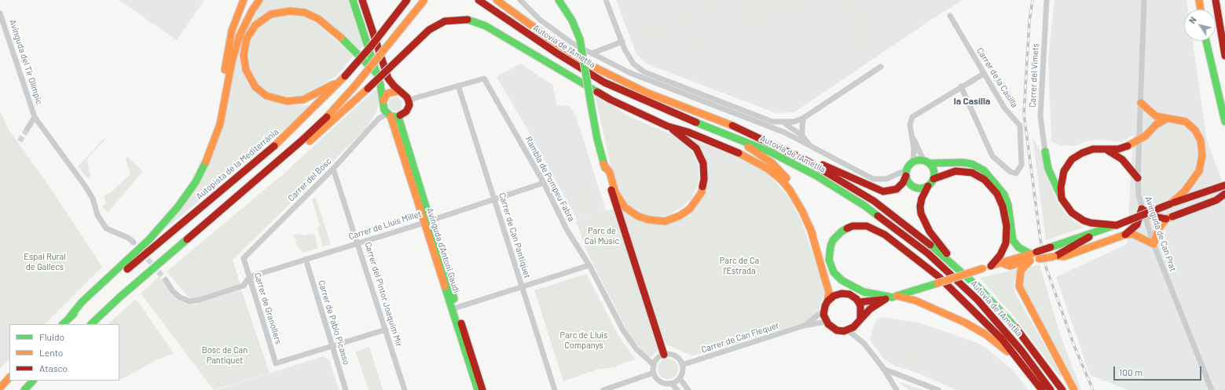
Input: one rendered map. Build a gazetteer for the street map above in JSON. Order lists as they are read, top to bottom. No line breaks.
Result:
{"streets":{"main road":["Autovia de l'Ametlla","Autopista de la Mediterrània","Avinguda d'Antoni Gaudí"],"street":["Avinguda del Tir Olímpic","Carrer del Vimets","Carrer de la Casilla","Rambla de Pompeu Fabra","Carrer del Bosc","Carrer de Lluís Millet","Avinguda de Can Prat","Carrer de Can Pantiquet","Carrer del Pintor Joaquim Mir","Carrer de Granollers","Carrer de Pablo Picasso","Carrer de Can Flequer"]},"crossings":[["Rambla de Pompeu Fabra","Carrer de Lluís Millet"],["Rambla de Pompeu Fabra","Carrer de Can Pantiquet"],["Rambla de Pompeu Fabra","Carrer de Can Flequer"],["Carrer del Bosc","Avinguda d'Antoni Gaudí"],["Carrer del Bosc","Carrer del Pintor Joaquim Mir"],["Carrer del Bosc","Carrer de Granollers"],["Carrer de Lluís Millet","Carrer de Can Pantiquet"],["Carrer de Lluís Millet","Avinguda d'Antoni Gaudí"],["Carrer de Lluís Millet","Carrer del Pintor Joaquim Mir"],["Carrer de Lluís Millet","Carrer de Granollers"],["Carrer de Lluís Millet","Carrer de Pablo Picasso"],["Carrer de Granollers","Carrer de Pablo Picasso"]],"districts":["la Casilla"],"parks":["Parc de Cal Músic","Espai Rural de Gallecs","Parc de Ca l'Estrada","Parc de Lluis Companys","Bosc de Can Pantiquet"],"legend":["Fluido","Lento","Atasco"],"scale_bar":"100 m","north":"top left"}
